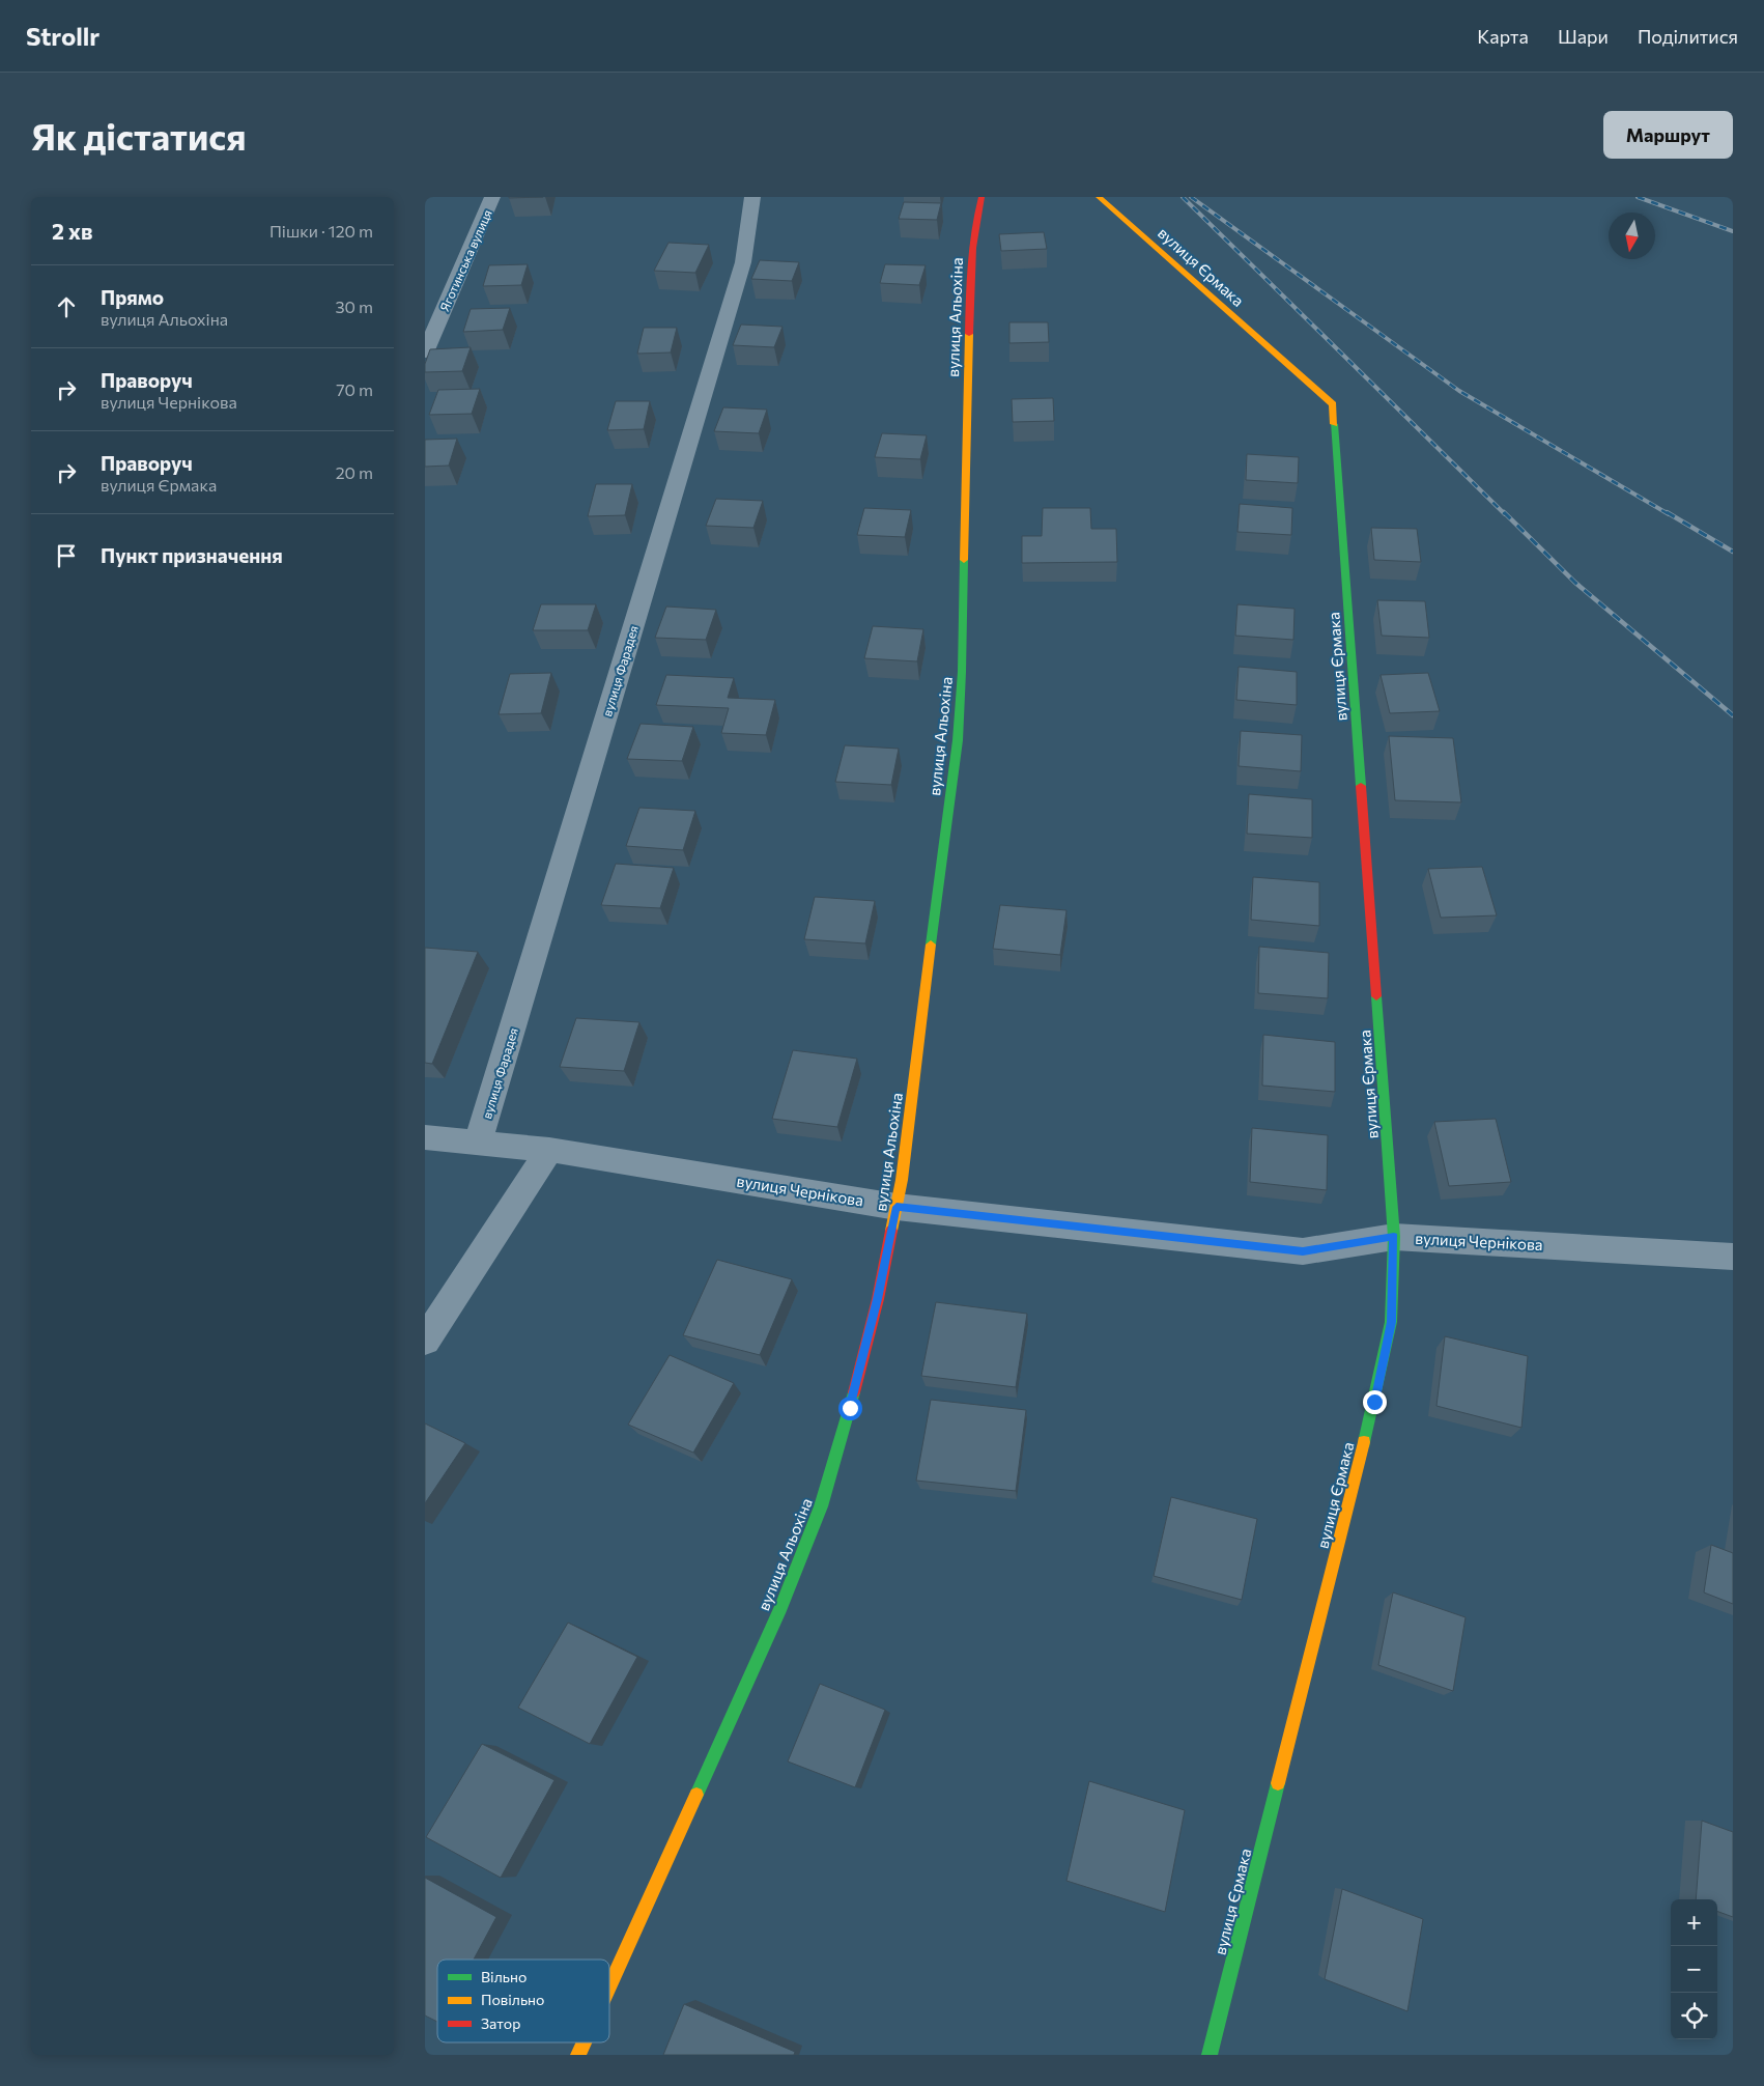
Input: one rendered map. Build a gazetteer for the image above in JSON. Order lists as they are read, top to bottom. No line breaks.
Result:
{"streets":{"street":["Яготинська вулиця","вулиця Єрмака","вулиця Альохіна","вулиця Фарадея","вулиця Чернікова"]},"crossings":[["вулиця Єрмака","вулиця Чернікова"],["вулиця Альохіна","вулиця Чернікова"],["вулиця Фарадея","вулиця Чернікова"]],"legend":["Вільно","Повільно","Затор"],"north":"bottom","page":{"header":"Strollr","nav":["Карта","Шари","Поділитися"],"buttons":"Маршрут","title":"Як дістатися","heading":["2 хв","Пішки · 120 m"],"list":[["Прямо","вулиця Альохіна","30 m"],["Праворуч","вулиця Чернікова","70 m"],["Праворуч","вулиця Єрмака","20 m"],"Пункт призначення"],"map_buttons":["+","−"]}}
